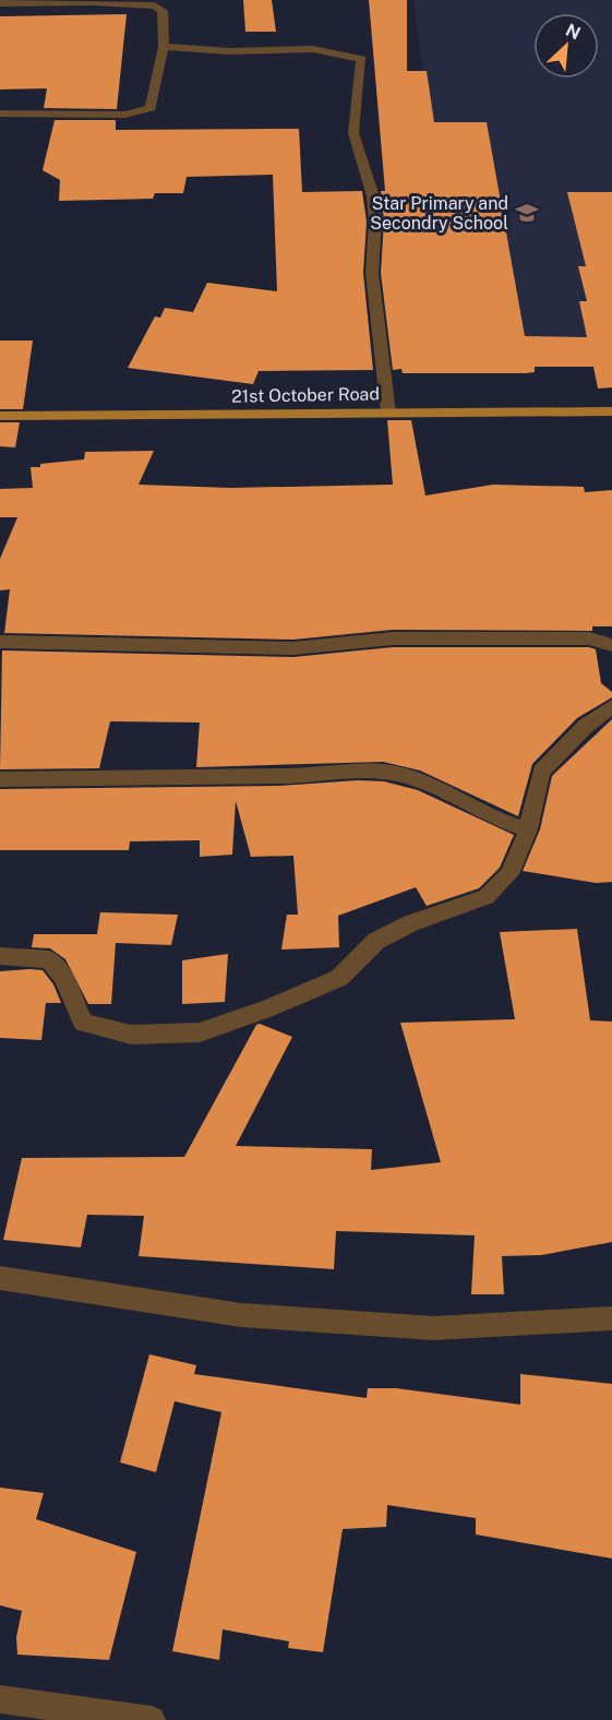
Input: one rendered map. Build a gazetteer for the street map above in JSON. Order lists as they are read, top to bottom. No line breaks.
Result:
{"streets":{"main road":["21st October Road"]},"places":{"school or university":["Star Primary and Secondry School"]},"north":"top right"}
